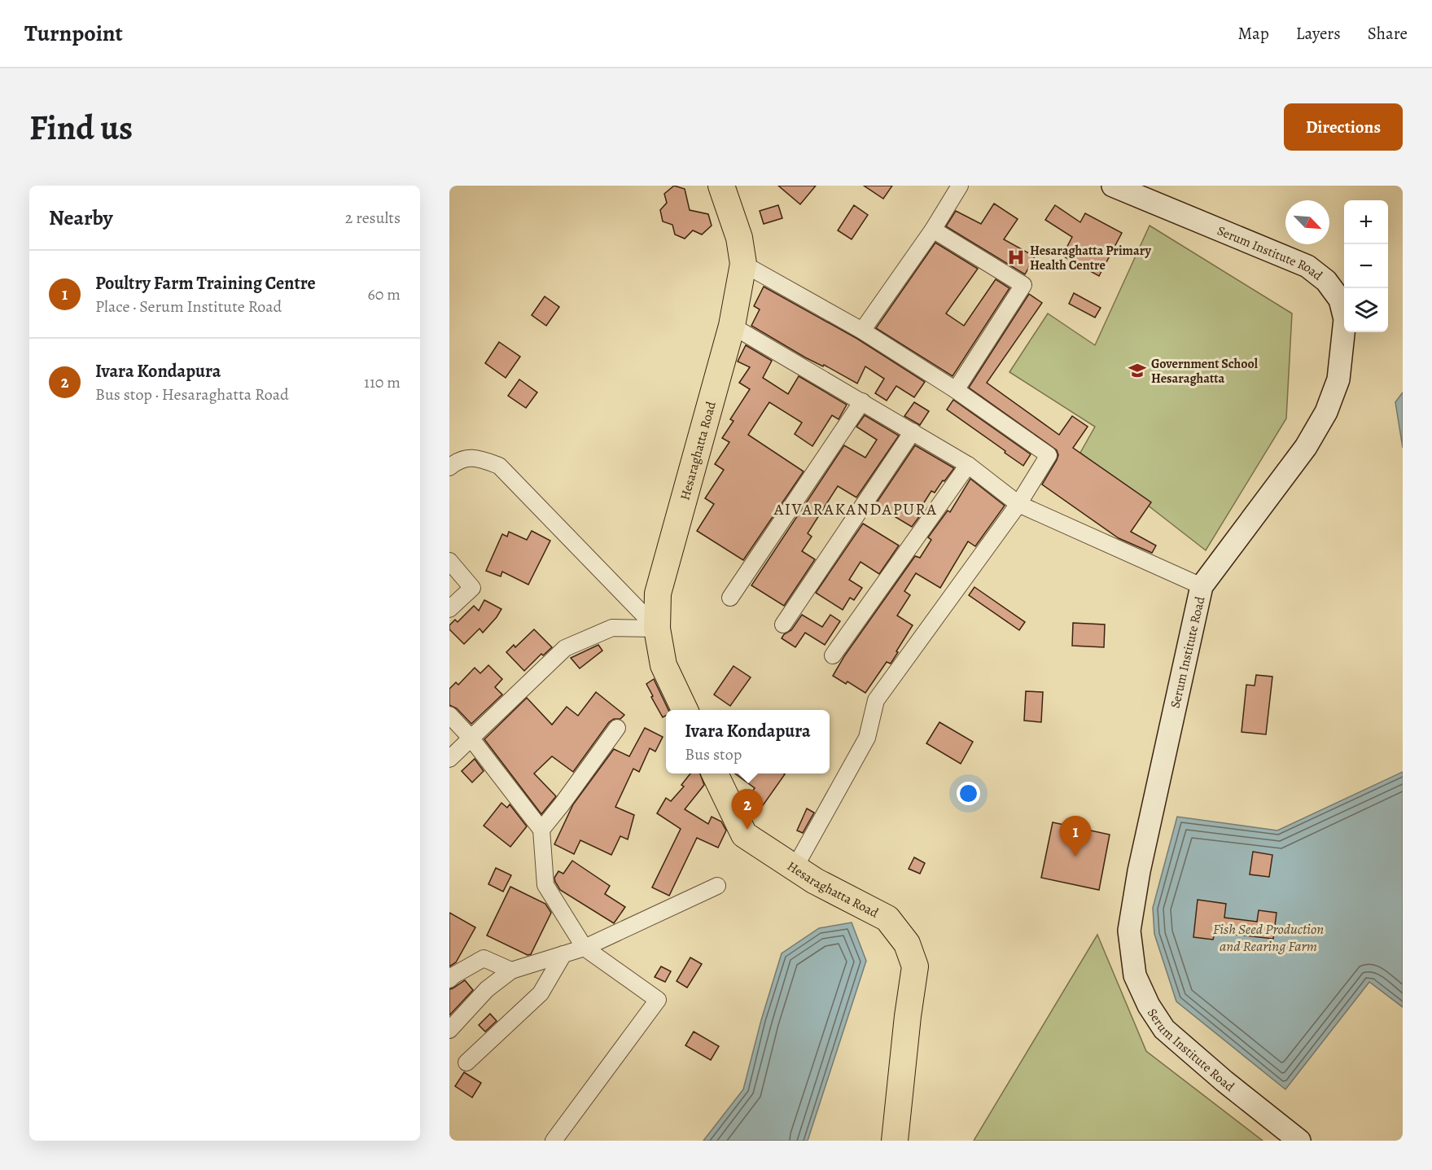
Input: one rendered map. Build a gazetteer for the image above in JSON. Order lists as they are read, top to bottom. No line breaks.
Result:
{"streets":{"main road":["Serum Institute Road","Hesaraghatta Road"]},"districts":["AIVARAKANDAPURA"],"water":["Fish Seed Production and Rearing Farm"],"places":{"hospital":["Hesaraghatta Primary Health Centre"],"school or university":["Government School Hesaraghatta"]},"north":"bottom right","page":{"header":"Turnpoint","nav":["Map","Layers","Share"],"buttons":"Directions","title":"Find us","heading":["Nearby","2 results"],"map_buttons":["+","−"],"list":[{"mark":"1","name":"Poultry Farm Training Centre","note":"Place · Serum Institute Road","value":"60 m"},{"mark":"2","name":"Ivara Kondapura","note":"Bus stop · Hesaraghatta Road","value":"110 m"}],"popup":["Ivara Kondapura","Bus stop"],"pins":["2","1"]}}
